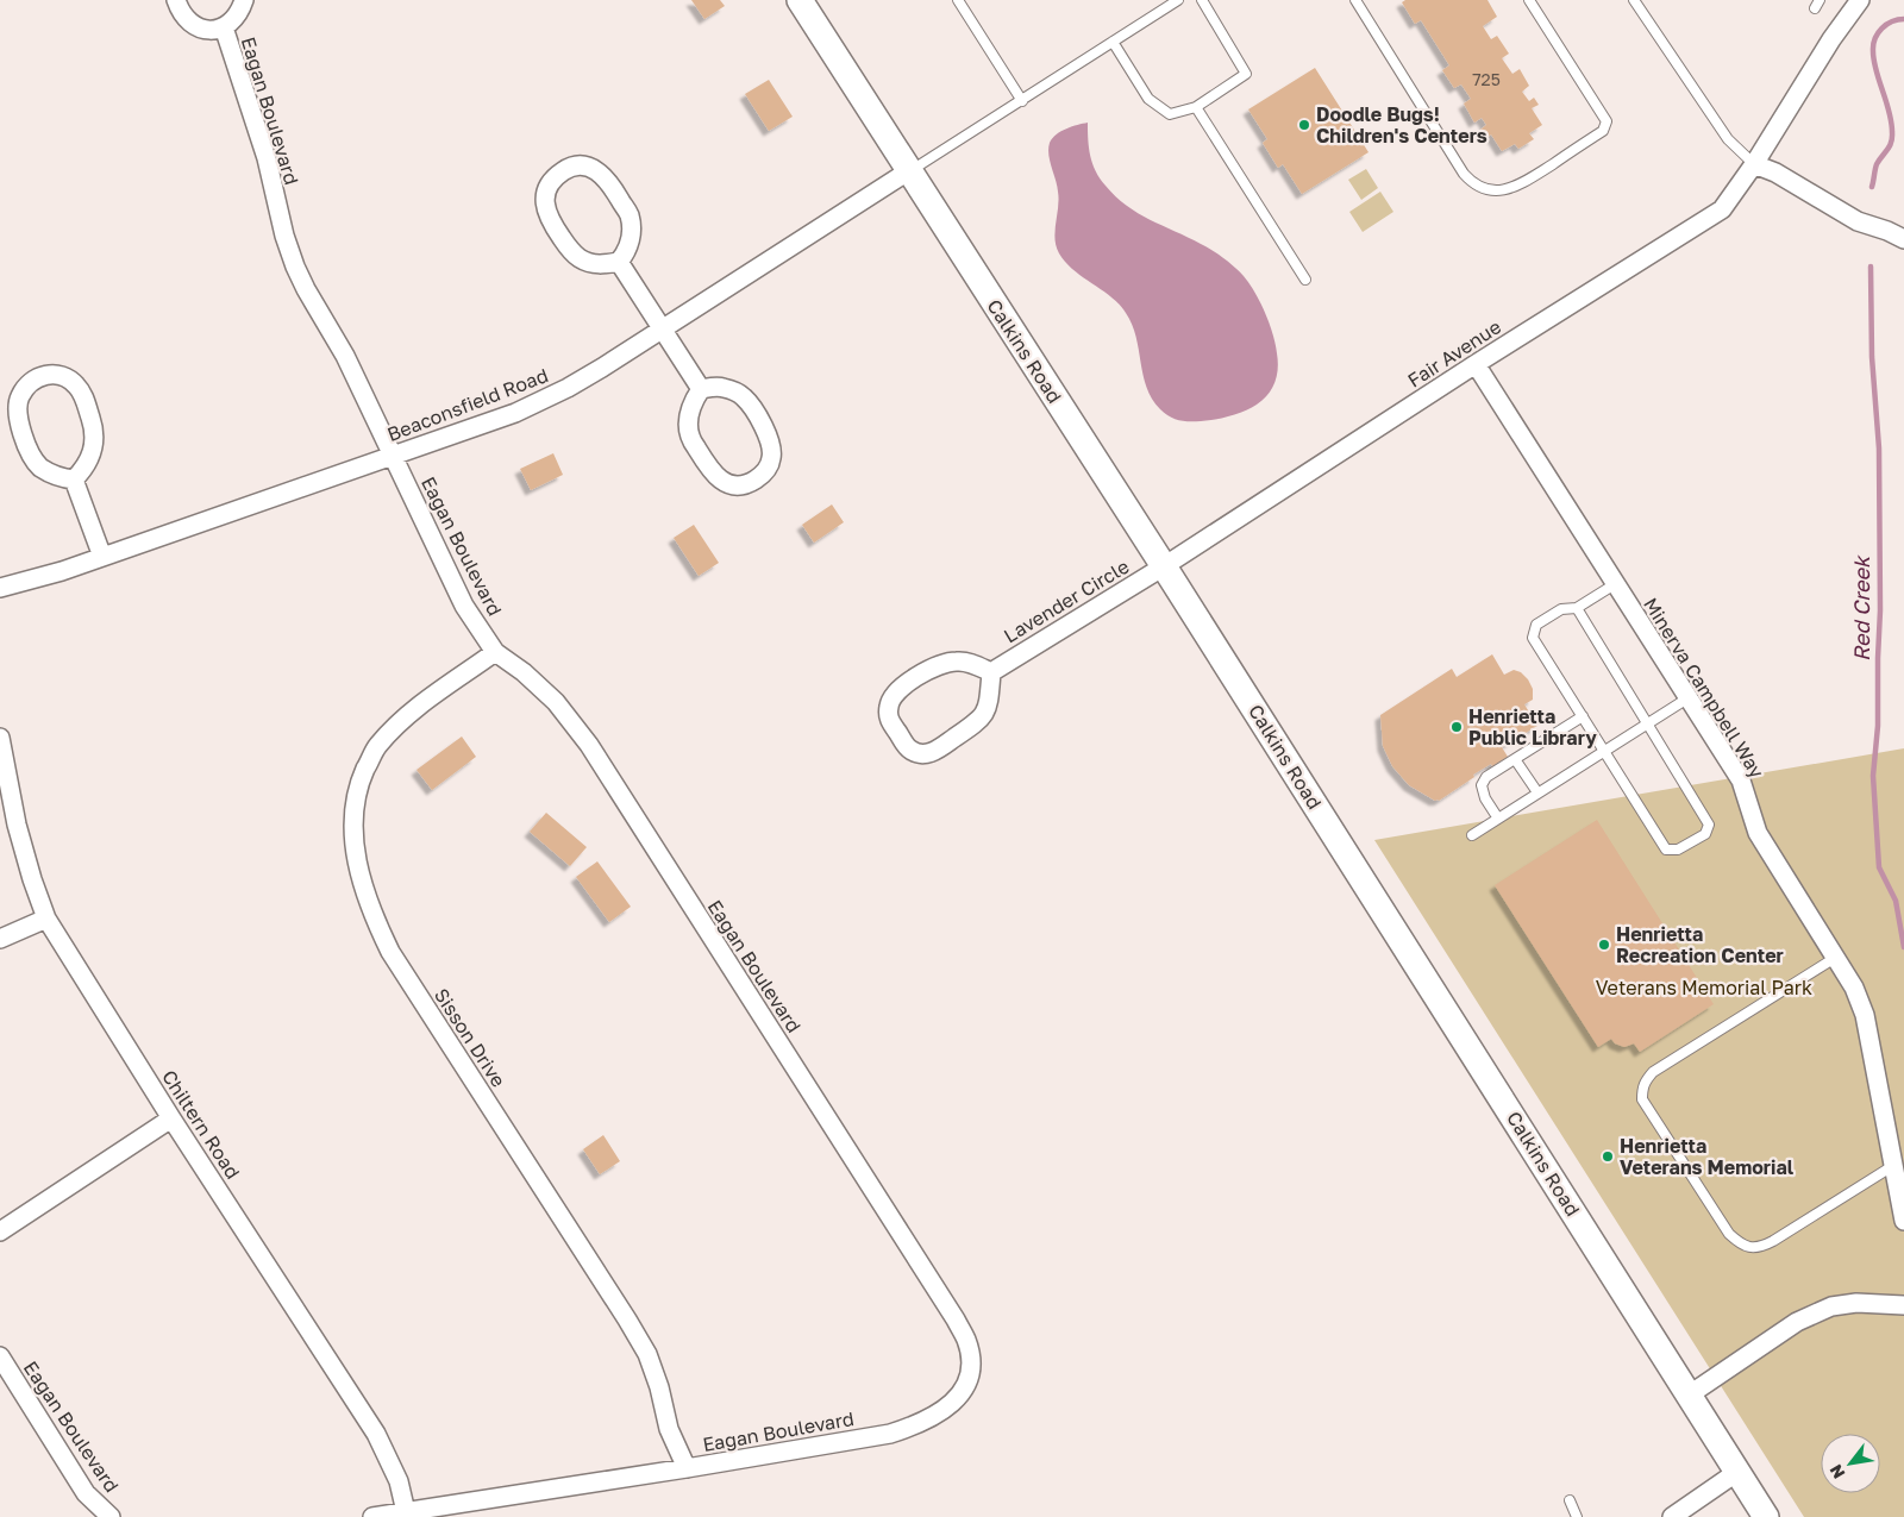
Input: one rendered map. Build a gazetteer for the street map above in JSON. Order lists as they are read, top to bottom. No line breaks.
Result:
{"streets":{"main road":["Calkins Road"],"street":["Eagan Boulevard","Fair Avenue","Beaconsfield Road","Lavender Circle","Minerva Campbell Way","Sisson Drive","Chiltern Road"]},"crossings":[["Eagan Boulevard","Beaconsfield Road"],["Eagan Boulevard","Sisson Drive"],["Eagan Boulevard","Chiltern Road"],["Calkins Road","Fair Avenue"],["Calkins Road","Beaconsfield Road"],["Calkins Road","Lavender Circle"],["Fair Avenue","Lavender Circle"],["Fair Avenue","Minerva Campbell Way"]],"water":["Red Creek"],"parks":["Veterans Memorial Park"],"places":["Doodle Bugs! Children's Centers","Henrietta Public Library","Henrietta Recreation Center","Henrietta Veterans Memorial"],"house_numbers":["725"],"north":"bottom left"}
